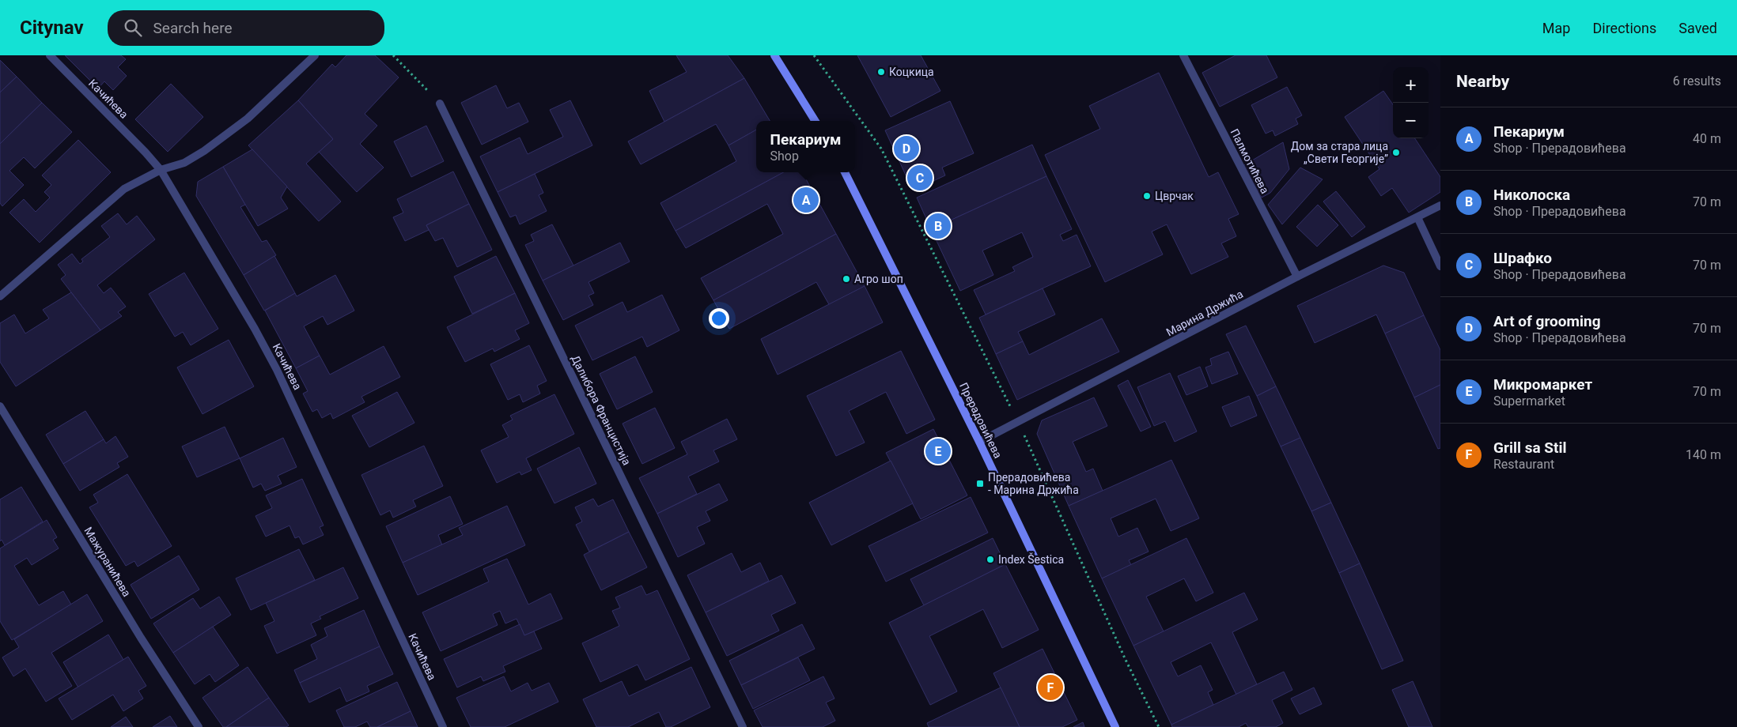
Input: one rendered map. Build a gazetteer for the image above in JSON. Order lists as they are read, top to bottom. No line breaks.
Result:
{"streets":{"main road":["Прерадовићева"],"street":["Качићева","Палмотићева","Марина Држића","Далибора Францистија","Мажуранићева"]},"crossings":[["Палмотићева","Марина Држића"],["Марина Држића","Прерадовићева"]],"places":{"other":["Коцкица","Дом за стара лица „Свети Георгије”","Цврчак","Агро шоп","Index Šestica"],"transit":["Прерадовићева - Марина Држића"]},"page":{"header":"Citynav","search":"Search here","nav":["Map","Directions","Saved"],"heading":["Nearby","6 results"],"map_buttons":["+","−"],"list":[{"mark":"A","name":"Пекариум","note":"Shop · Прерадовићева","value":"40 m"},{"mark":"B","name":"Николоска","note":"Shop · Прерадовићева","value":"70 m"},{"mark":"C","name":"Шрафко","note":"Shop · Прерадовићева","value":"70 m"},{"mark":"D","name":"Art of grooming","note":"Shop · Прерадовићева","value":"70 m"},{"mark":"E","name":"Микромаркет","note":"Supermarket","value":"70 m"},{"mark":"F","name":"Grill sa Stil","note":"Restaurant","value":"140 m"}],"popup":["Пекариум","Shop"],"pins":["D","C","A","B","E","F"]}}
